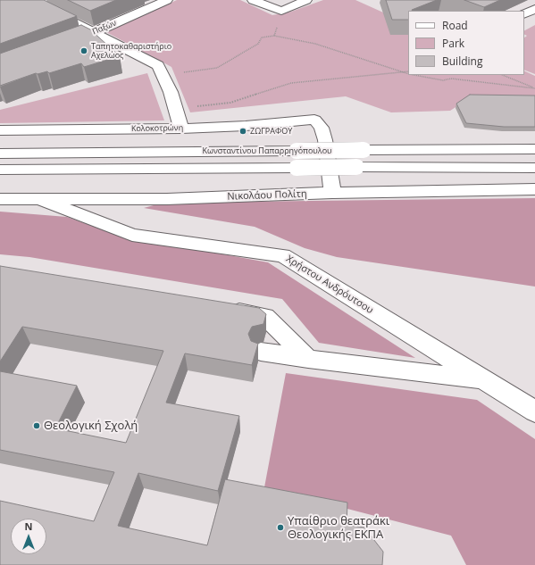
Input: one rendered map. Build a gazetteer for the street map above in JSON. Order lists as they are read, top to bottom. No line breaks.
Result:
{"streets":{"street":["Παξών","Κολοκοτρώνη","Κωνσταντίνου Παπαρρηγόπουλου","Νικολάου Πολίτη","Χρήστου Ανδρόυτσου"]},"crossings":[["Κολοκοτρώνη","Νικολάου Πολίτη"],["Νικολάου Πολίτη","Χρήστου Ανδρόυτσου"]],"places":["Ταπητοκαθαριστήριο Αχελώος","ΖΩΓΡΑΦΟΥ","Θεολογική Σχολή","Υπαίθριο θεατράκι Θεολογικής ΕΚΠΑ"],"legend":["Road","Park","Building"],"north":"top"}
